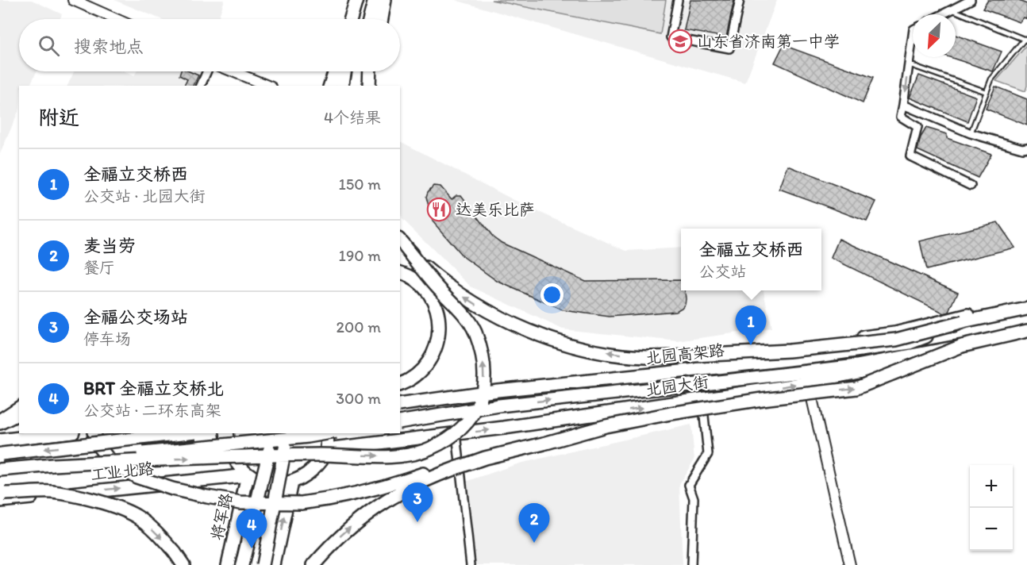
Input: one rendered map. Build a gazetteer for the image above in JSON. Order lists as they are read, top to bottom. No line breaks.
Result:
{"streets":{"main road":["北园高架路","北园大街","工业北路","将军路"]},"crossings":[["北园高架路","北园大街"],["工业北路","将军路"]],"places":{"school or university":["山东省济南第一中学"],"restaurant":["达美乐比萨"]},"north":"bottom left","page":{"search":"搜索地点","heading":["附近","4个结果"],"list":[{"mark":"1","name":"全福立交桥西","note":"公交站 · 北园大街","value":"150 m"},{"mark":"2","name":"麦当劳","note":"餐厅","value":"190 m"},{"mark":"3","name":"全福公交场站","note":"停车场","value":"200 m"},{"mark":"4","name":"BRT 全福立交桥北","note":"公交站 · 二环东高架","value":"300 m"}],"popup":["全福立交桥西","公交站"],"pins":["1","3","2","4"],"map_buttons":["+","−"]}}
